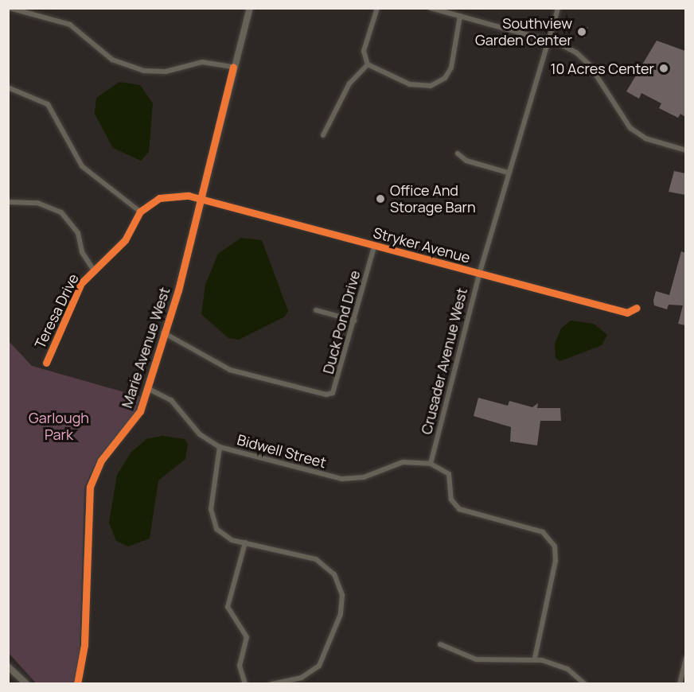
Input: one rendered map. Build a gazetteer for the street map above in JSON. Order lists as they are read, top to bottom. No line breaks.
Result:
{"streets":{"street":["Stryker Avenue","Teresa Drive","Duck Pond Drive","Marie Avenue West","Crusader Avenue West","Bidwell Street"]},"crossings":[["Stryker Avenue","Teresa Drive"],["Stryker Avenue","Duck Pond Drive"],["Stryker Avenue","Marie Avenue West"],["Stryker Avenue","Crusader Avenue West"],["Teresa Drive","Marie Avenue West"],["Duck Pond Drive","Marie Avenue West"],["Marie Avenue West","Bidwell Street"],["Crusader Avenue West","Bidwell Street"]],"parks":["Garlough Park"],"places":["Southview Garden Center","10 Acres Center","Office And Storage Barn"]}
